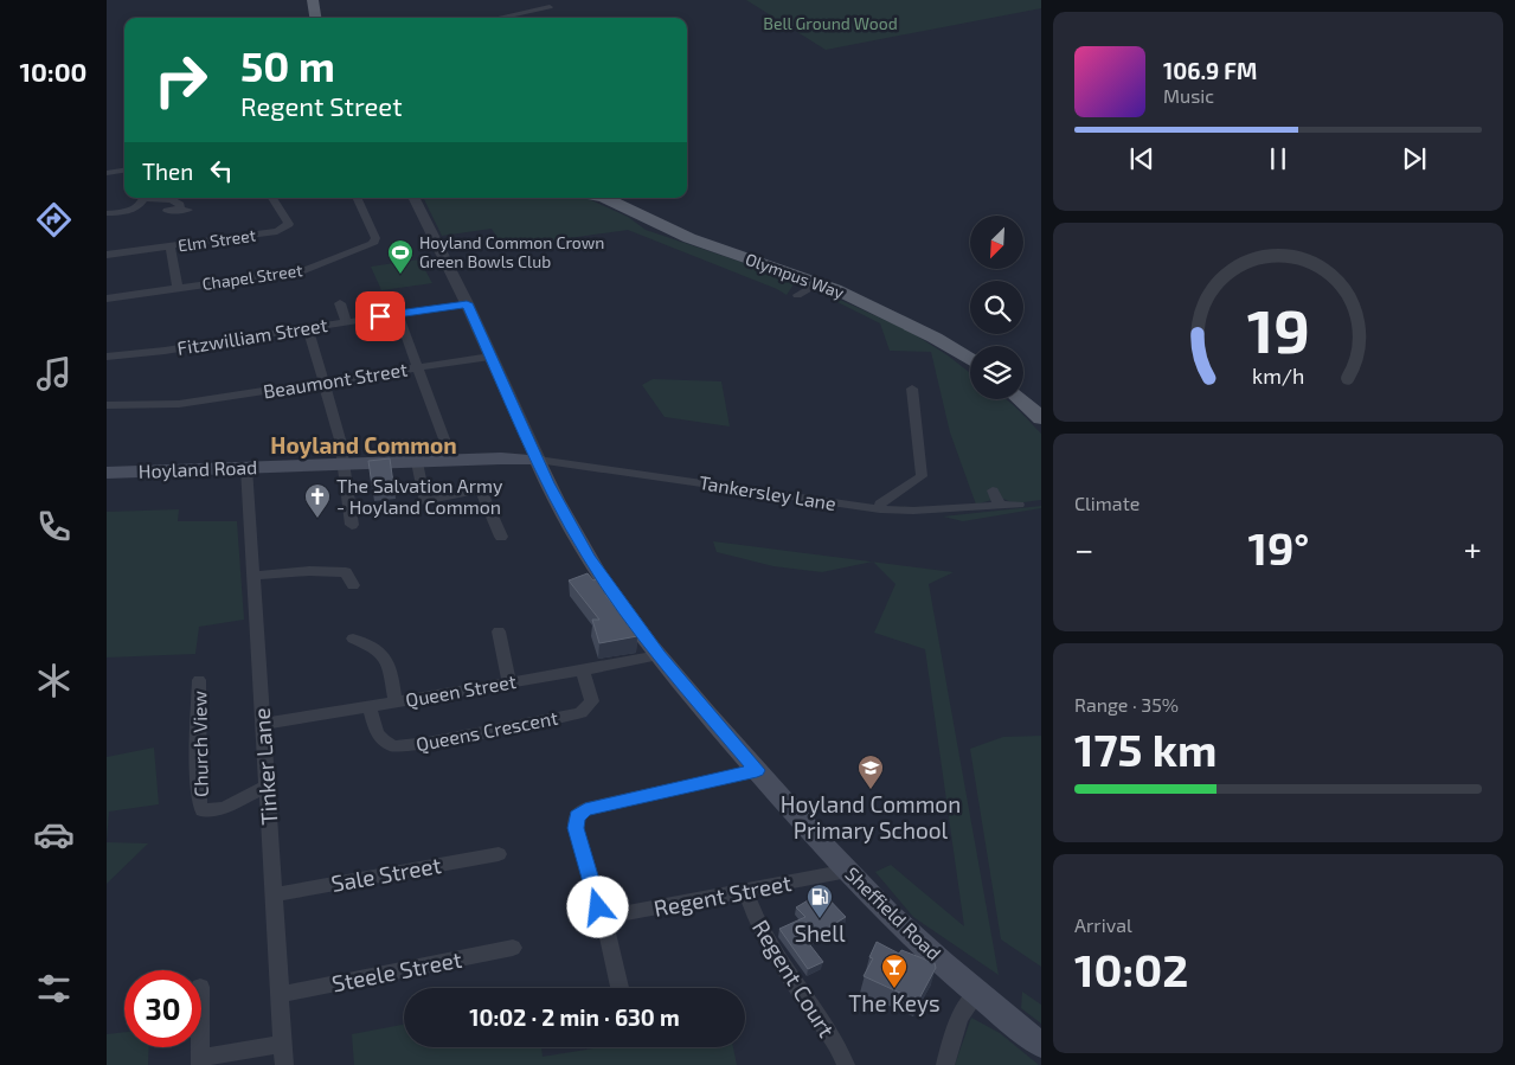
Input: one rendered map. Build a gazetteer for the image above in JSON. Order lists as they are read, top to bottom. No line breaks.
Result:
{"streets":{"main road":["Olympus Way","Hoyland Road","Sheffield Road"],"street":["Elm Street","Chapel Street","Fitzwilliam Street","Beaumont Street","Tankersley Lane","Queen Street","Queens Crescent","Church View","Tinker Lane","Sale Street","Regent Street","Steele Street","Regent Court"]},"crossings":[["Fitzwilliam Street","Sheffield Road"],["Beaumont Street","Sheffield Road"],["Hoyland Road","Tankersley Lane"],["Hoyland Road","Tinker Lane"],["Hoyland Road","Sheffield Road"],["Tankersley Lane","Sheffield Road"],["Queen Street","Queens Crescent"],["Queen Street","Tinker Lane"],["Queen Street","Sheffield Road"],["Church View","Tinker Lane"],["Tinker Lane","Sale Street"],["Tinker Lane","Steele Street"],["Regent Street","Sheffield Road"],["Regent Street","Regent Court"]],"districts":["Hoyland Common"],"parks":["Bell Ground Wood"],"places":{"sports":["Hoyland Common Crown Green Bowls Club"],"church":["The Salvation Army - Hoyland Common"],"school or university":["Hoyland Common Primary School"],"fuel station":["Shell"],"bar":["The Keys"]},"north":"bottom left","page":{"tabs":"10:00","turn":["50 m","Regent Street"],"song":["106.9 FM","Music"],"then":"Then","tile":["Climate",["Range · 35%","175 km"],["Arrival","10:02"]],"heat":["−","19°","+"],"limit":"30","trip":"10:02 · 2 min · 630 m","gauge":["19","km/h"]}}
